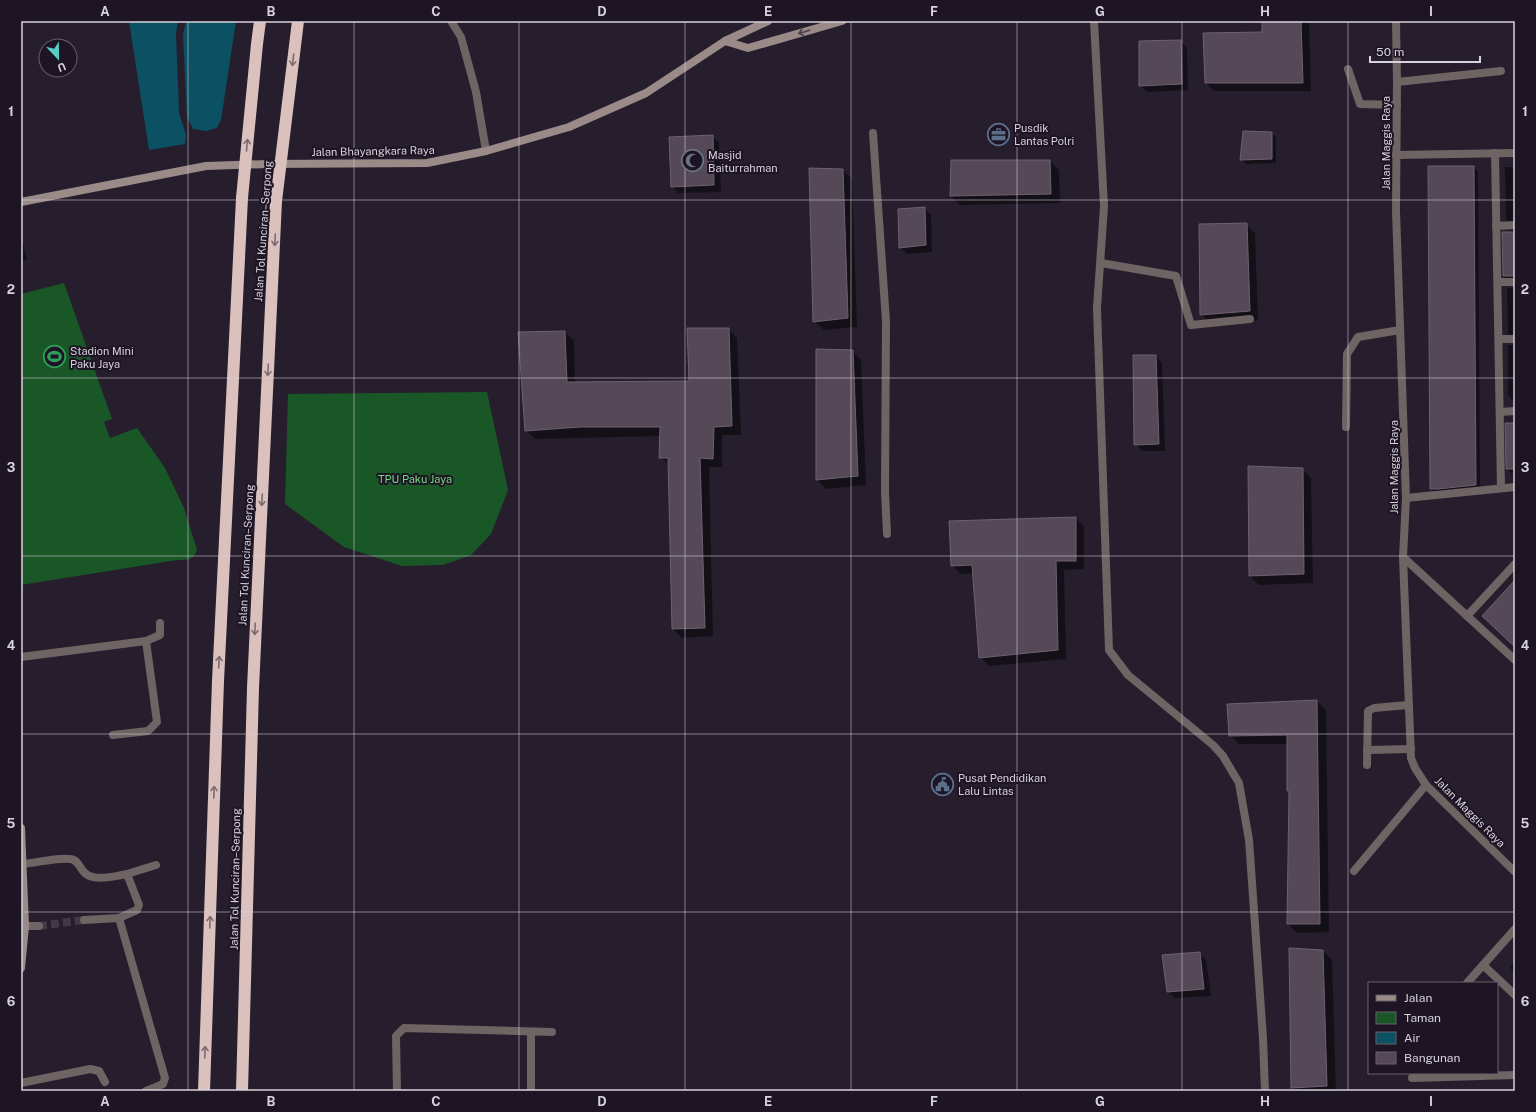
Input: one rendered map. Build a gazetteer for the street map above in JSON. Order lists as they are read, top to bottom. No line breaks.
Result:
{"streets":{"highway":["Jalan Tol Kunciran–Serpong"],"main road":["Jalan Bhayangkara Raya"],"street":["Jalan Maggis Raya"]},"parks":["TPU Paku Jaya"],"places":{"office":["Pusdik Lantas Polri"],"mosque":["Masjid Baiturrahman"],"sports":["Stadion Mini Paku Jaya"],"public building":["Pusat Pendidikan Lalu Lintas"]},"legend":["Jalan","Taman","Air","Bangunan"],"scale_bar":"50 m","north":"bottom","grid":{"columns":["A","B","C","D","E","F","G","H","I"],"rows":["1","2","3","4","5","6"]}}
